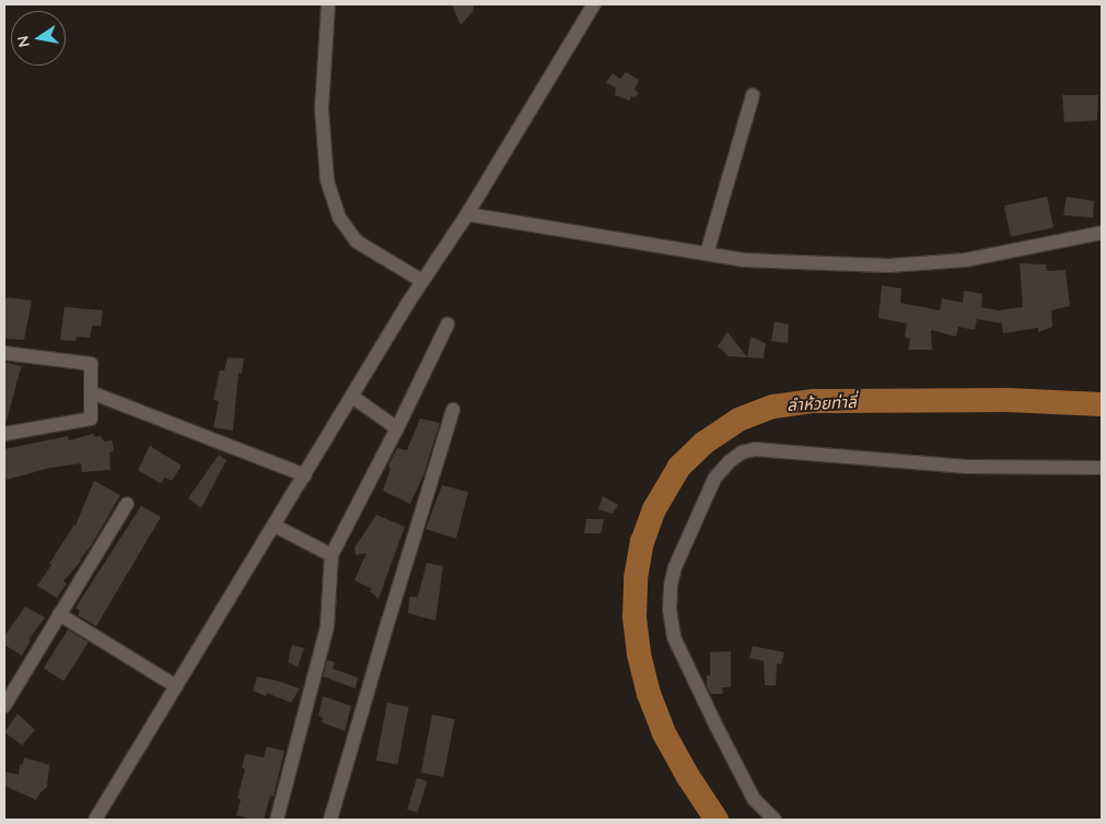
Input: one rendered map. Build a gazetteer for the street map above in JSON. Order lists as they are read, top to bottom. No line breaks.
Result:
{"water":["ลำห้วยท่าลี่"],"north":"left"}
